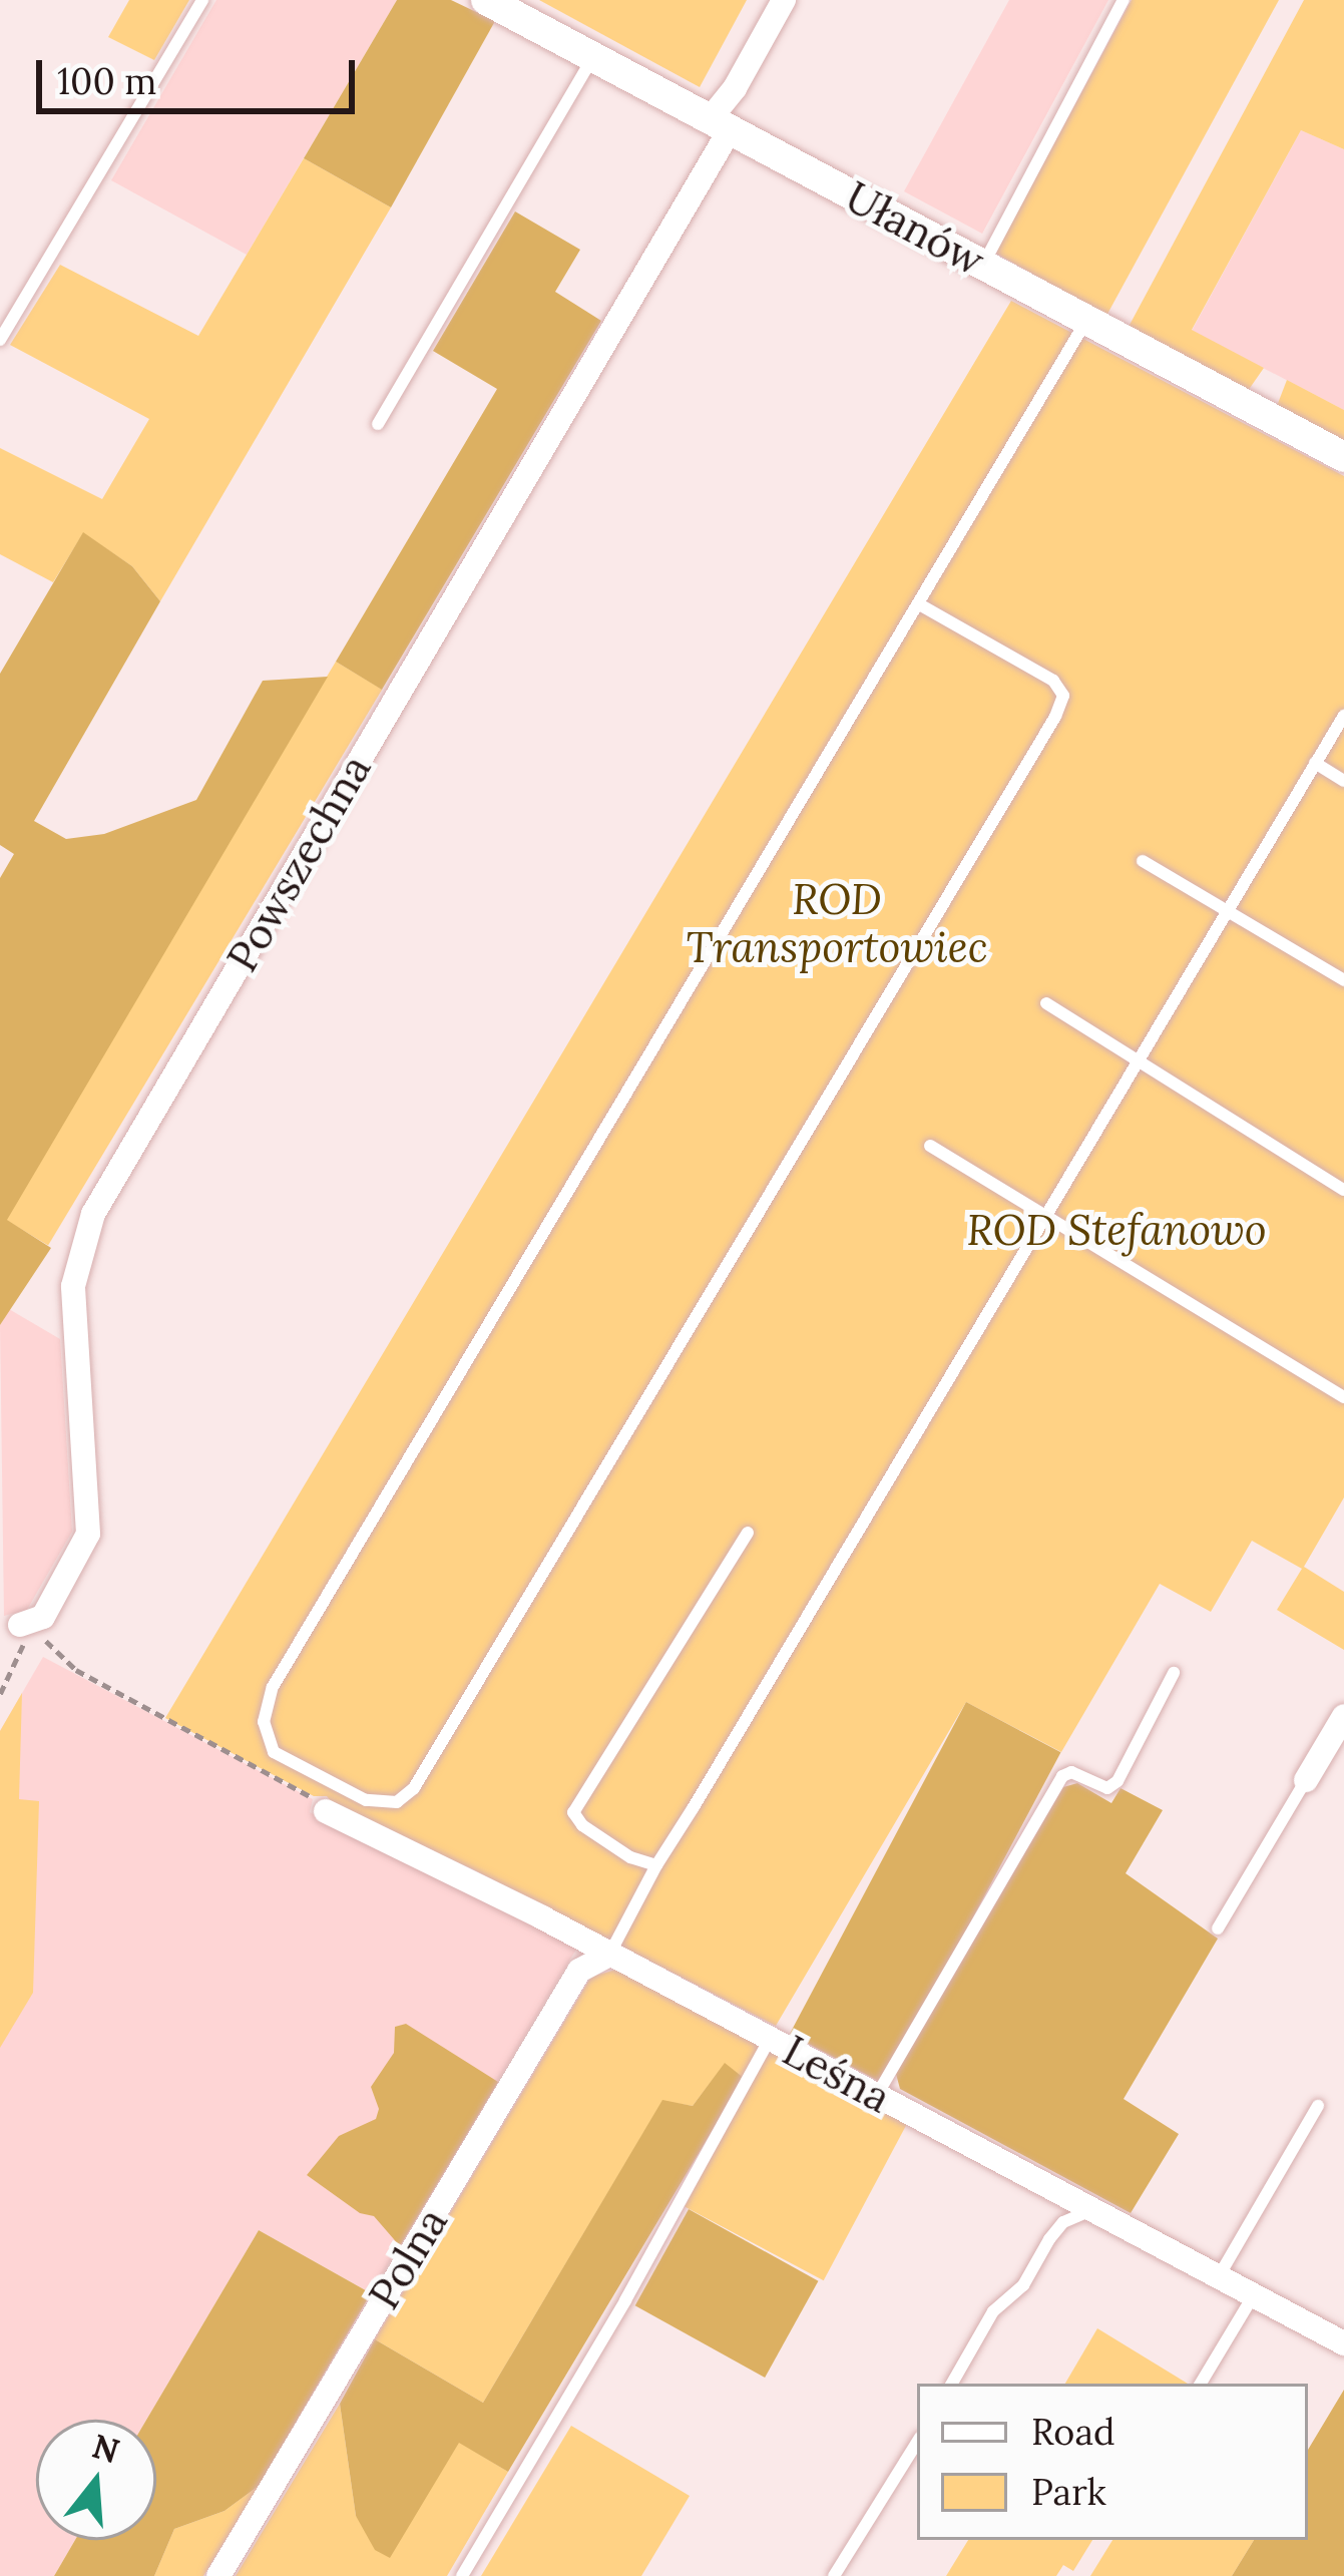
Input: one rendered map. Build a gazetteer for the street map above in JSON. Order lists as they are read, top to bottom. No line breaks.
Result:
{"streets":{"street":["Ułanów","Powszechna","Leśna","Polna"]},"crossings":[["Ułanów","Powszechna"],["Leśna","Polna"]],"parks":["ROD Transportowiec","ROD Stefanowo"],"legend":["Road","Park"],"scale_bar":"100 m","north":"top"}
